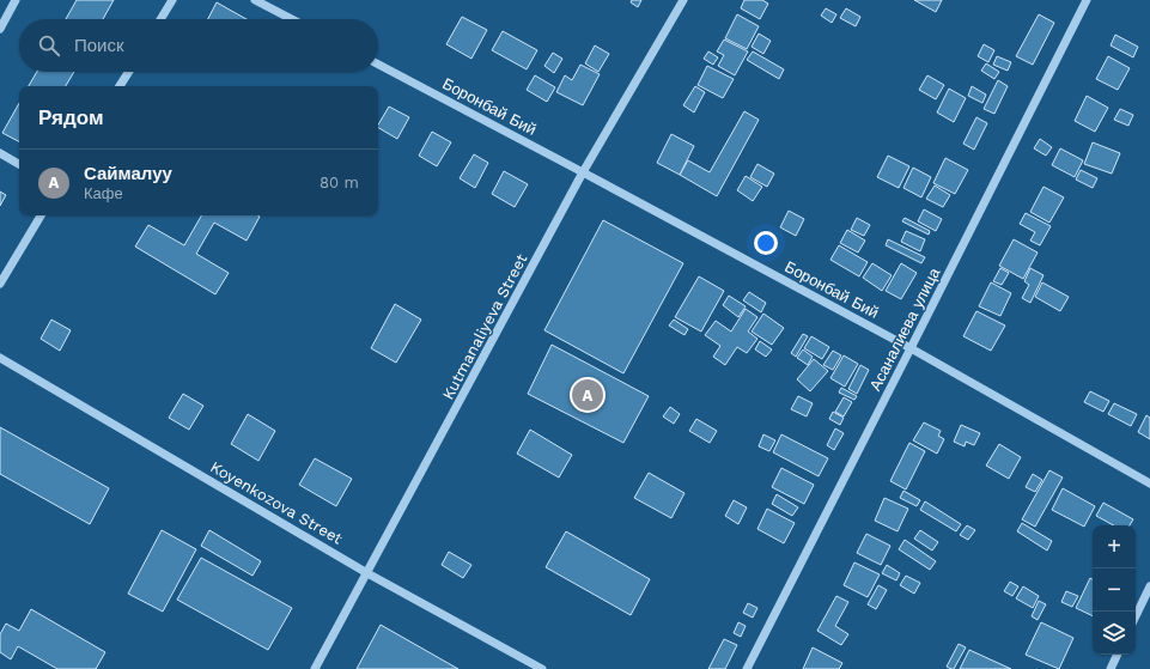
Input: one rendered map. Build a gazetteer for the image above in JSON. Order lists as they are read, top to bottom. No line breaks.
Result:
{"streets":{"street":["Боронбай Бий","Kutmanaliyeva Street","Асаналиева улица","Koyenkozova Street"]},"crossings":[["Боронбай Бий","Kutmanaliyeva Street"],["Боронбай Бий","Асаналиева улица"],["Kutmanaliyeva Street","Koyenkozova Street"]],"page":{"search":"Поиск","heading":"Рядом","list":[{"mark":"A","name":"Саймалуу","note":"Кафе","value":"80 m"}],"pins":"A","map_buttons":["+","−"]}}
